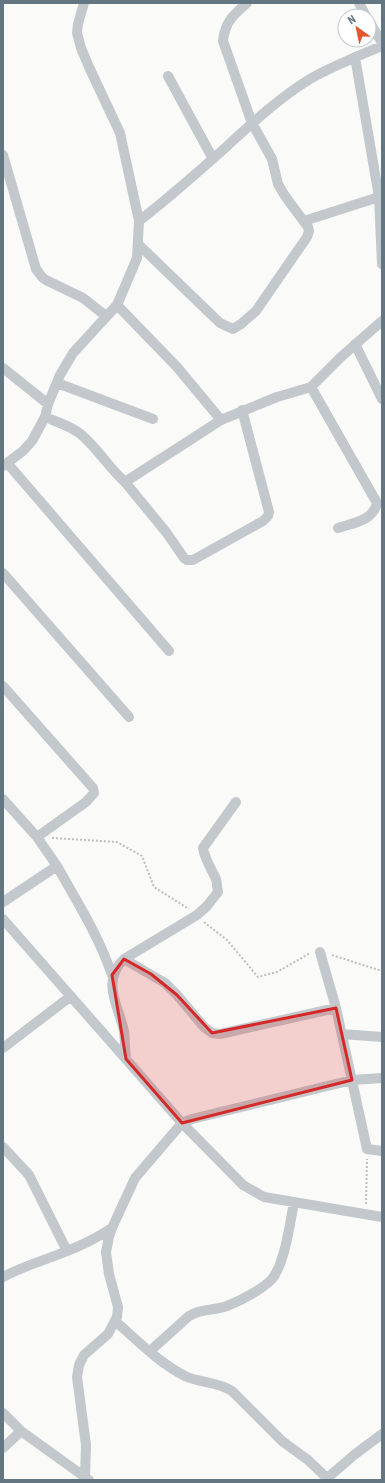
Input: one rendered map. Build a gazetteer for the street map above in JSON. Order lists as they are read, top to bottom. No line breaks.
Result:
{"north":"top left"}
